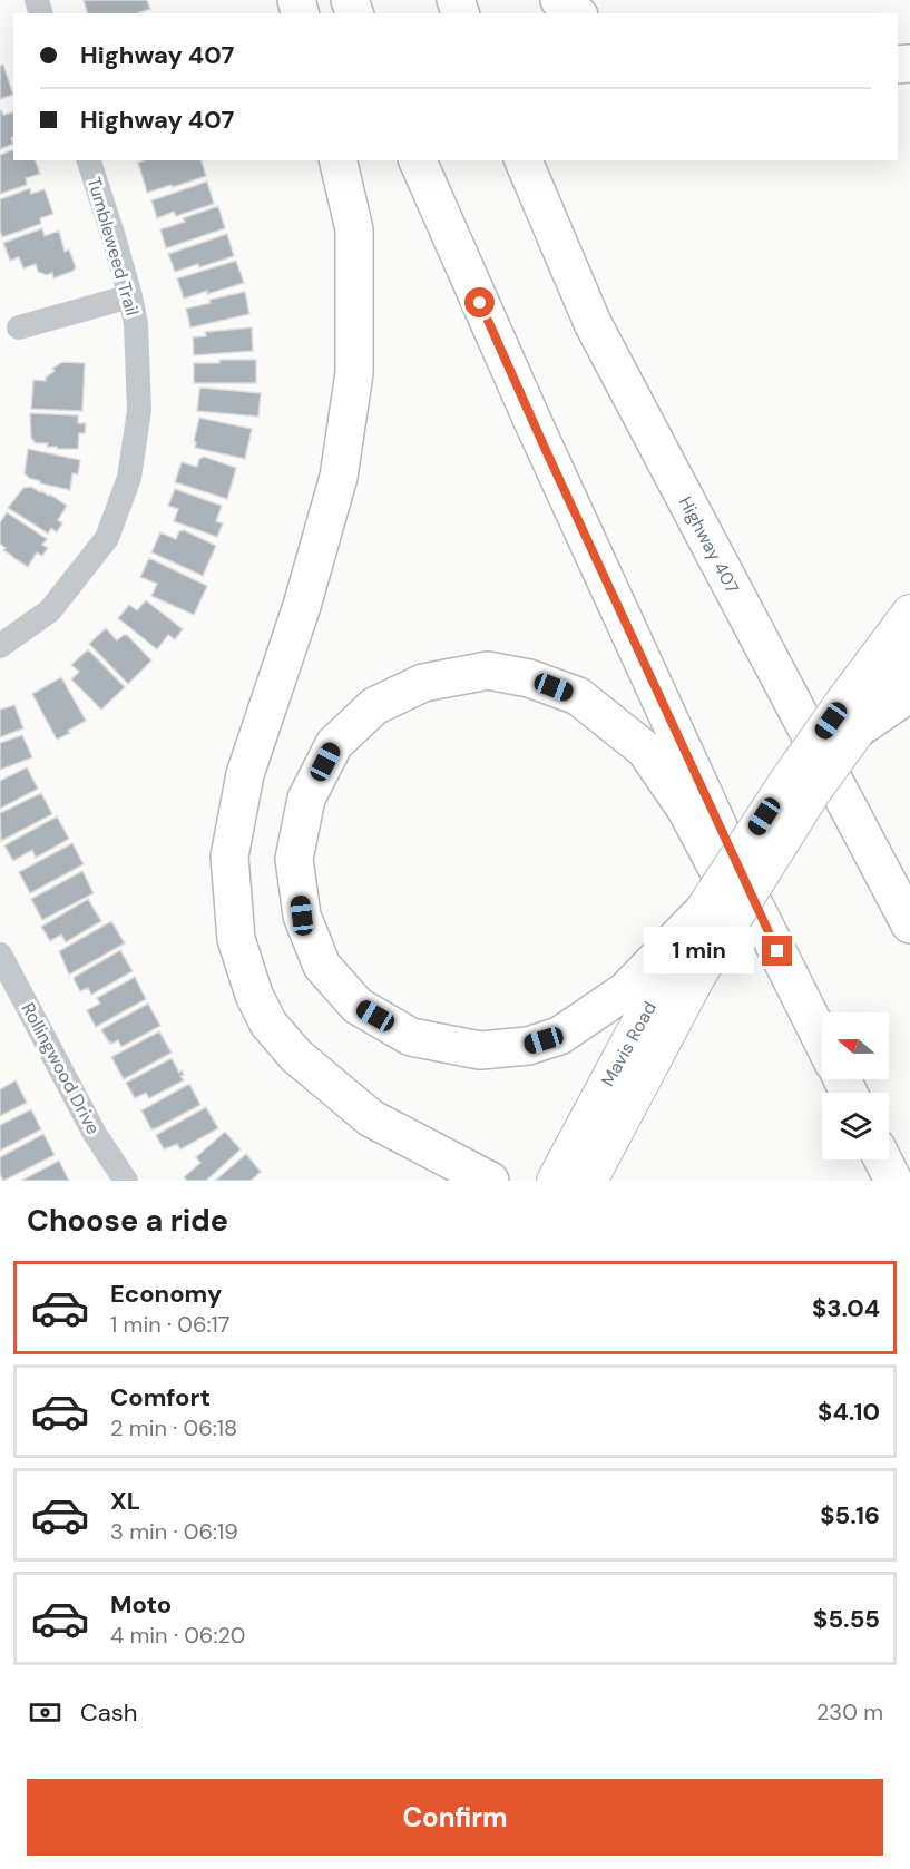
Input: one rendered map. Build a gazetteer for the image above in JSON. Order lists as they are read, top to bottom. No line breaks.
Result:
{"streets":{"highway":["Highway 407"],"main road":["Mavis Road"],"street":["Tumbleweed Trail","Rollingwood Drive"]},"north":"left","page":{"banner":["Highway 407","Highway 407"],"bubble":"1 min","heading":"Choose a ride","list":[{"name":"Economy","note":"1 min · 06:17","value":"$3.04"},{"name":"Comfort","note":"2 min · 06:18","value":"$4.10"},{"name":"XL","note":"3 min · 06:19","value":"$5.16"},{"name":"Moto","note":"4 min · 06:20","value":"$5.55"}],"pay":["Cash","230 m"],"buttons":"Confirm"}}
